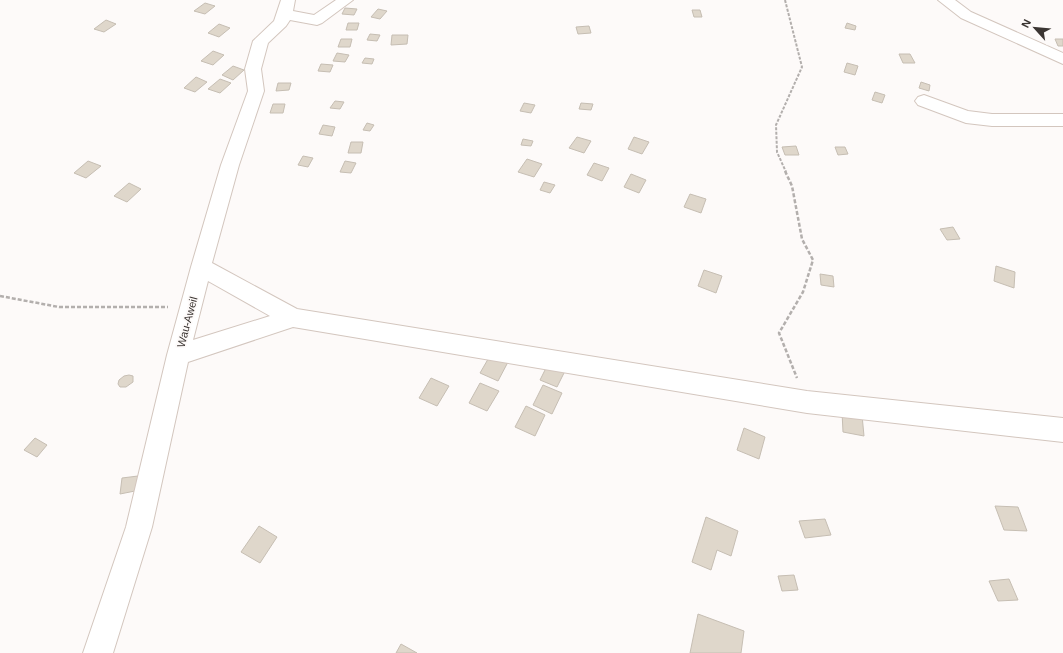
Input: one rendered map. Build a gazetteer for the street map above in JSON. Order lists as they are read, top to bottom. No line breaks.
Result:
{"streets":{"street":["Wau-Aweil"]},"north":"top left"}
